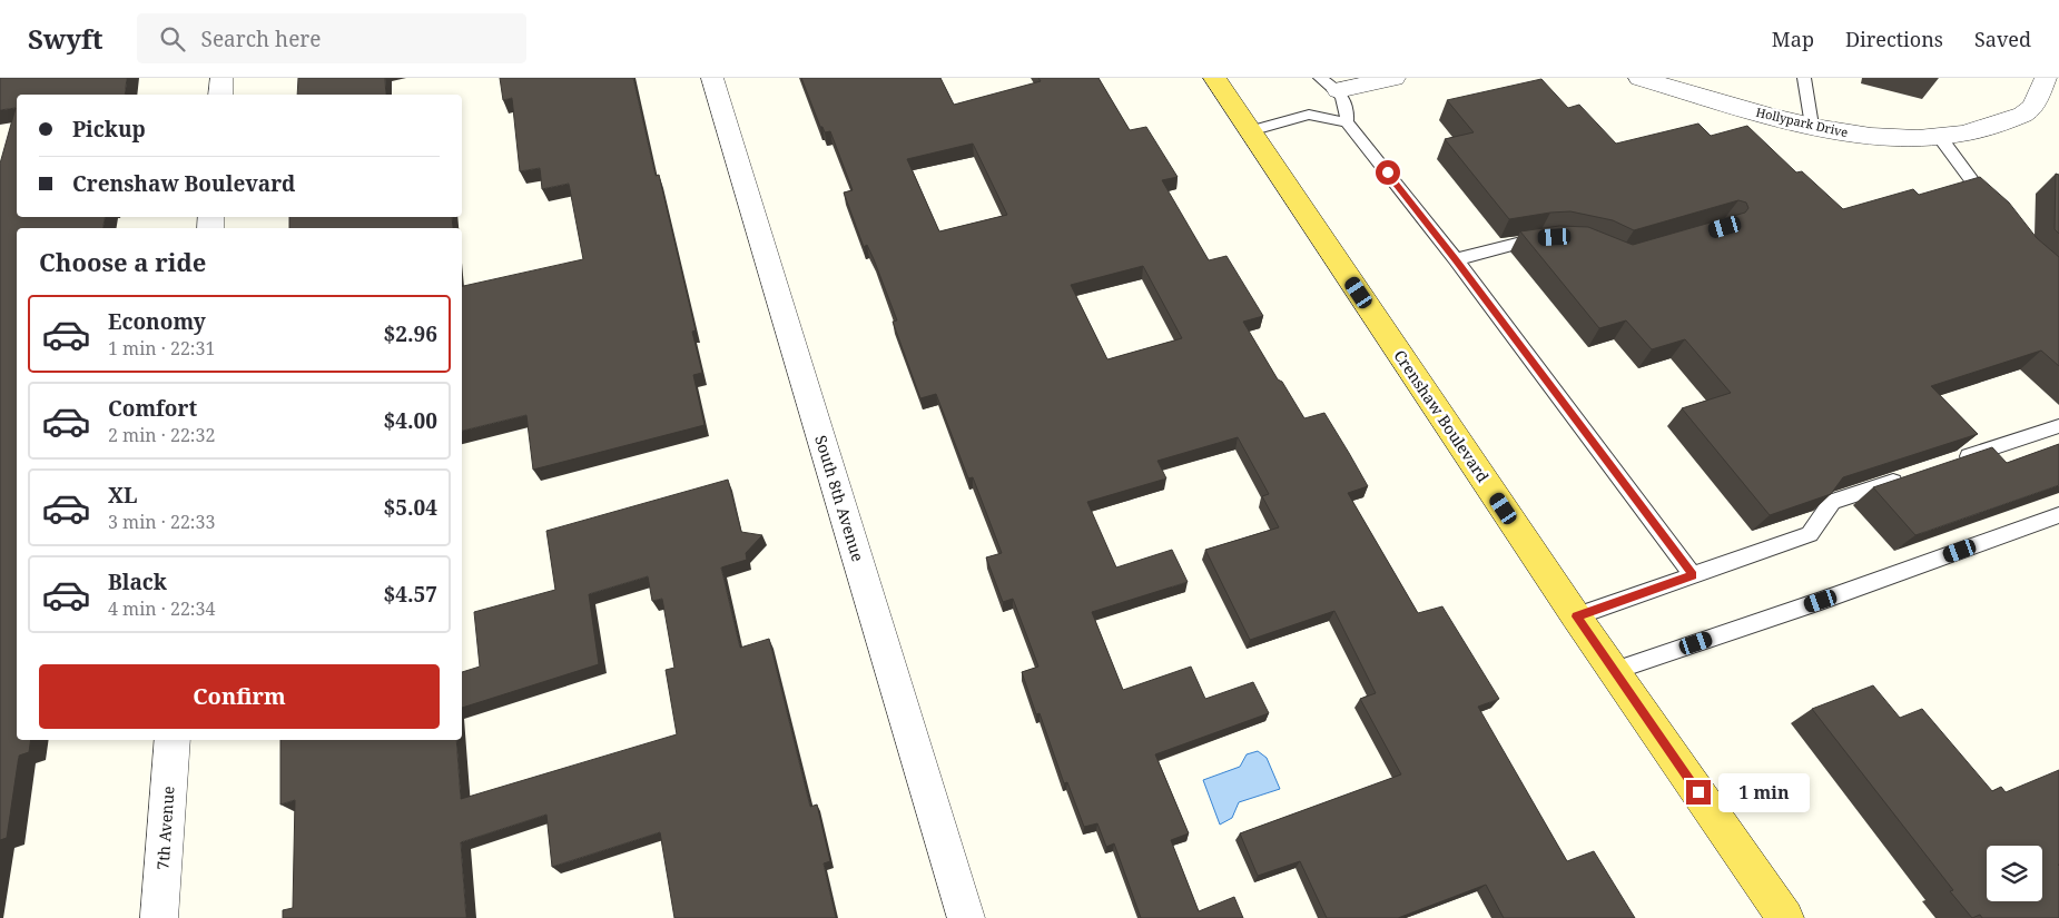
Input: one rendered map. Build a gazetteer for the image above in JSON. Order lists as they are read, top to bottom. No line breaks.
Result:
{"streets":{"main road":["Crenshaw Boulevard"],"street":["Hollypark Drive","South 8th Avenue","7th Avenue"]},"page":{"header":"Swyft","search":"Search here","nav":["Map","Directions","Saved"],"banner":["Pickup","Crenshaw Boulevard"],"heading":"Choose a ride","list":[{"name":"Economy","note":"1 min · 22:31","value":"$2.96"},{"name":"Comfort","note":"2 min · 22:32","value":"$4.00"},{"name":"XL","note":"3 min · 22:33","value":"$5.04"},{"name":"Black","note":"4 min · 22:34","value":"$4.57"}],"buttons":"Confirm","bubble":"1 min"}}
